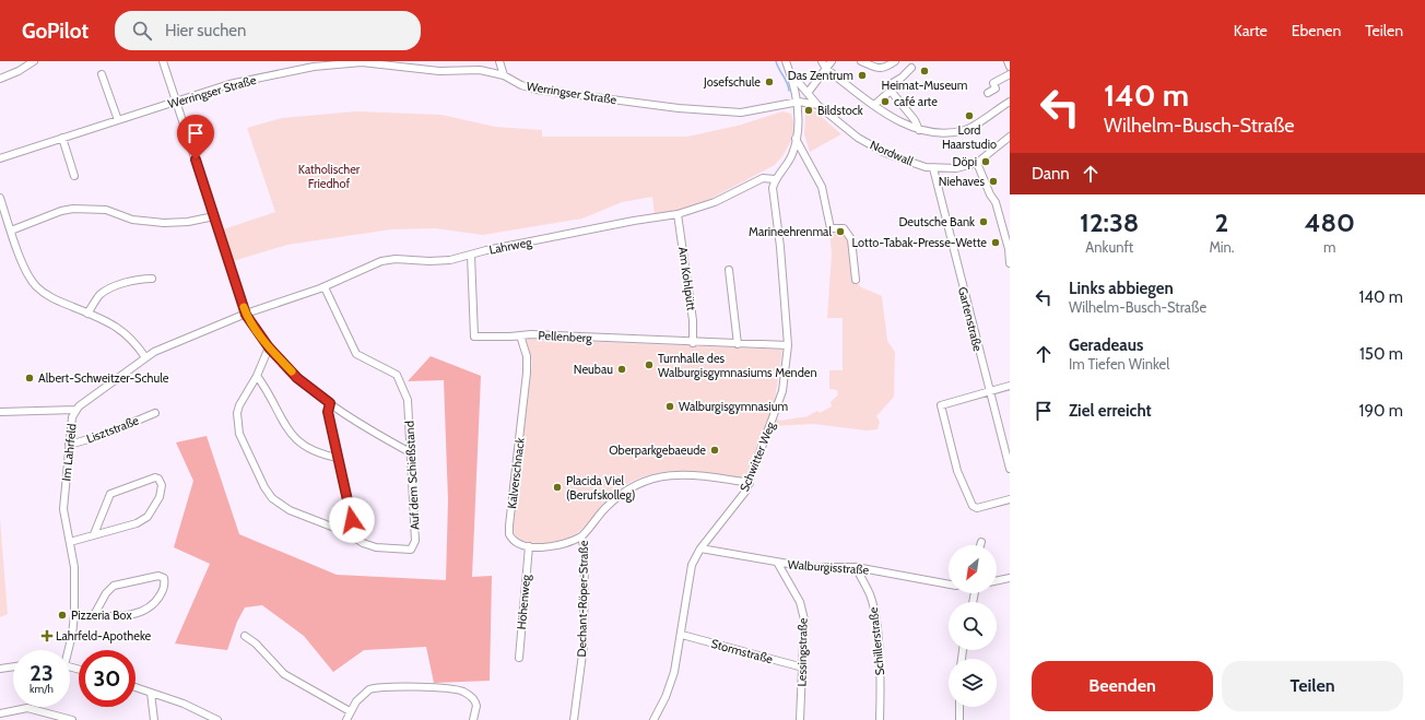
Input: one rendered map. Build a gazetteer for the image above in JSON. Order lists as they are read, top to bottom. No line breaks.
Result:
{"streets":{"street":["Werringser Straße","Nordwall","Lahrweg","Am Kohlpütt","Gartenstraße","Pellenberg","Lisztstraße","Im Lahrfeld","Schwitter Weg","Kalverschnack","Auf dem Schießstand","Walburgisstraße","Dechant-Röper-Straße","Höhenweg","Schillerstraße","Stormstraße","Lessingstraße"]},"crossings":[["Werringser Straße","Nordwall"],["Nordwall","Gartenstraße"],["Lahrweg","Am Kohlpütt"],["Lahrweg","Pellenberg"],["Lahrweg","Im Lahrfeld"],["Lahrweg","Schwitter Weg"],["Lahrweg","Auf dem Schießstand"],["Am Kohlpütt","Pellenberg"],["Pellenberg","Schwitter Weg"],["Pellenberg","Kalverschnack"],["Lisztstraße","Im Lahrfeld"],["Schwitter Weg","Walburgisstraße"],["Schwitter Weg","Dechant-Röper-Straße"],["Schwitter Weg","Stormstraße"],["Kalverschnack","Höhenweg"],["Walburgisstraße","Schillerstraße"],["Walburgisstraße","Lessingstraße"],["Stormstraße","Lessingstraße"]],"parks":["Katholischer Friedhof"],"places":{"other":["Heimat-Museum","Das Zentrum","Josefschule","café arte","Bildstock","Lord Haarstudio","Döpi","Niehaves","Deutsche Bank","Marineehrenmal","Lotto-Tabak-Presse-Wette","Turnhalle des Walburgisgymnasiums Menden","Neubau","Albert-Schweitzer-Schule","Walburgisgymnasium","Oberparkgebaeude","Placida Viel (Berufskolleg)","Pizzeria Box"],"health":["Lahrfeld-Apotheke"]},"north":"bottom left","page":{"header":"GoPilot","search":"Hier suchen","nav":["Karte","Ebenen","Teilen"],"turn":["140 m","Wilhelm-Busch-Straße"],"then":"Dann","eta":["12:38","Ankunft","2","Min.","480","m"],"list":[{"name":"Links abbiegen","note":"Wilhelm-Busch-Straße","value":"140 m"},{"name":"Geradeaus","note":"Im Tiefen Winkel","value":"150 m"},{"name":"Ziel erreicht","value":"190 m"}],"speed":"23 km/h","limit":"30","buttons":["Beenden","Teilen"]}}
